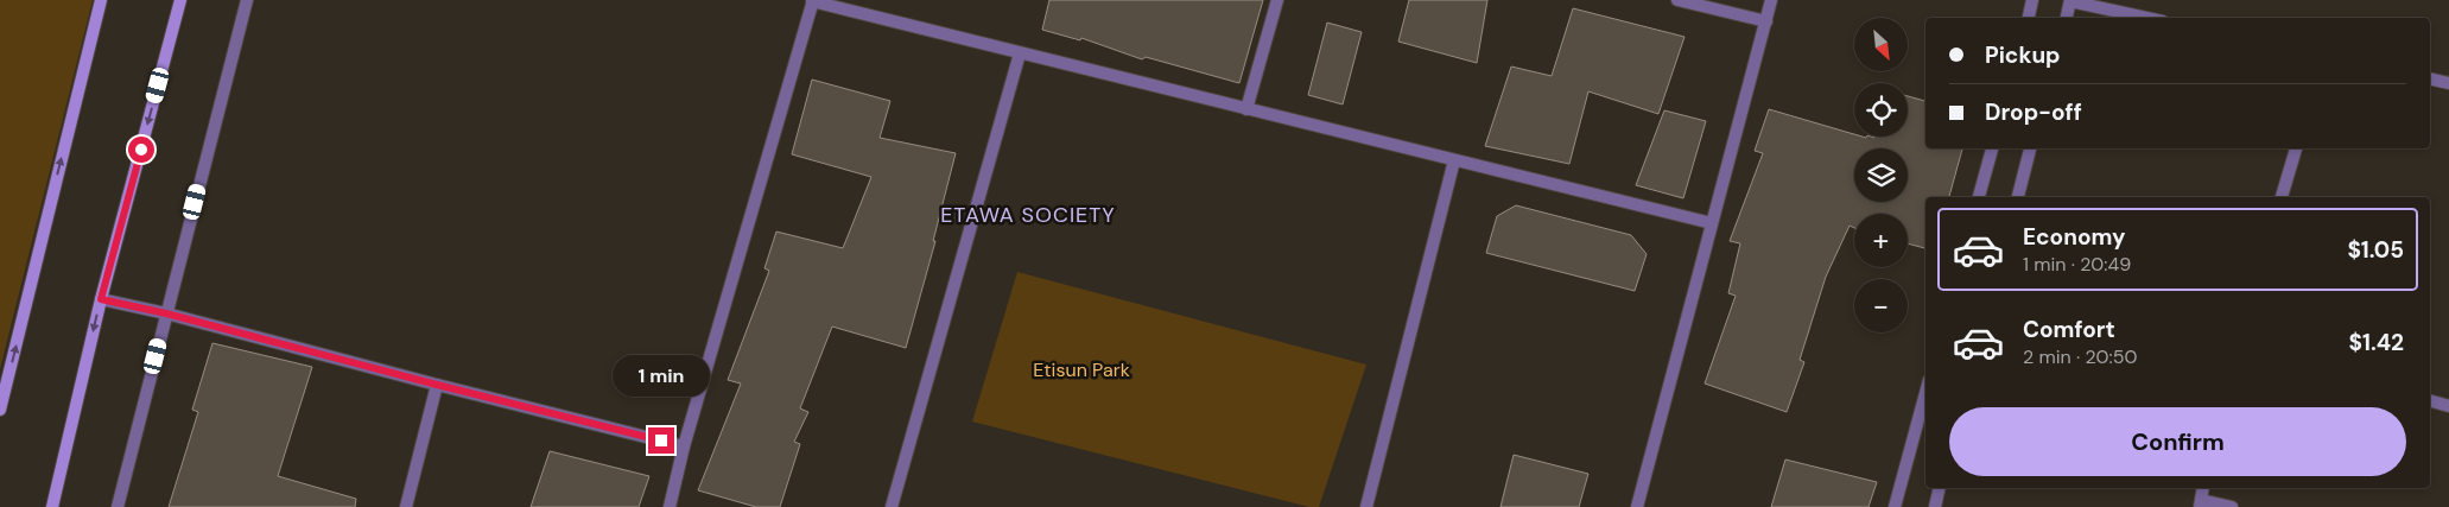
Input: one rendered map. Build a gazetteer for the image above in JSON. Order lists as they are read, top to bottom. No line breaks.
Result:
{"districts":["ETAWA SOCIETY"],"parks":["Etisun Park"],"north":"bottom right","page":{"map_buttons":["+","−"],"banner":["Pickup","Drop-off"],"list":[{"name":"Economy","note":"1 min · 20:49","value":"$1.05"},{"name":"Comfort","note":"2 min · 20:50","value":"$1.42"}],"bubble":"1 min","buttons":"Confirm"}}
